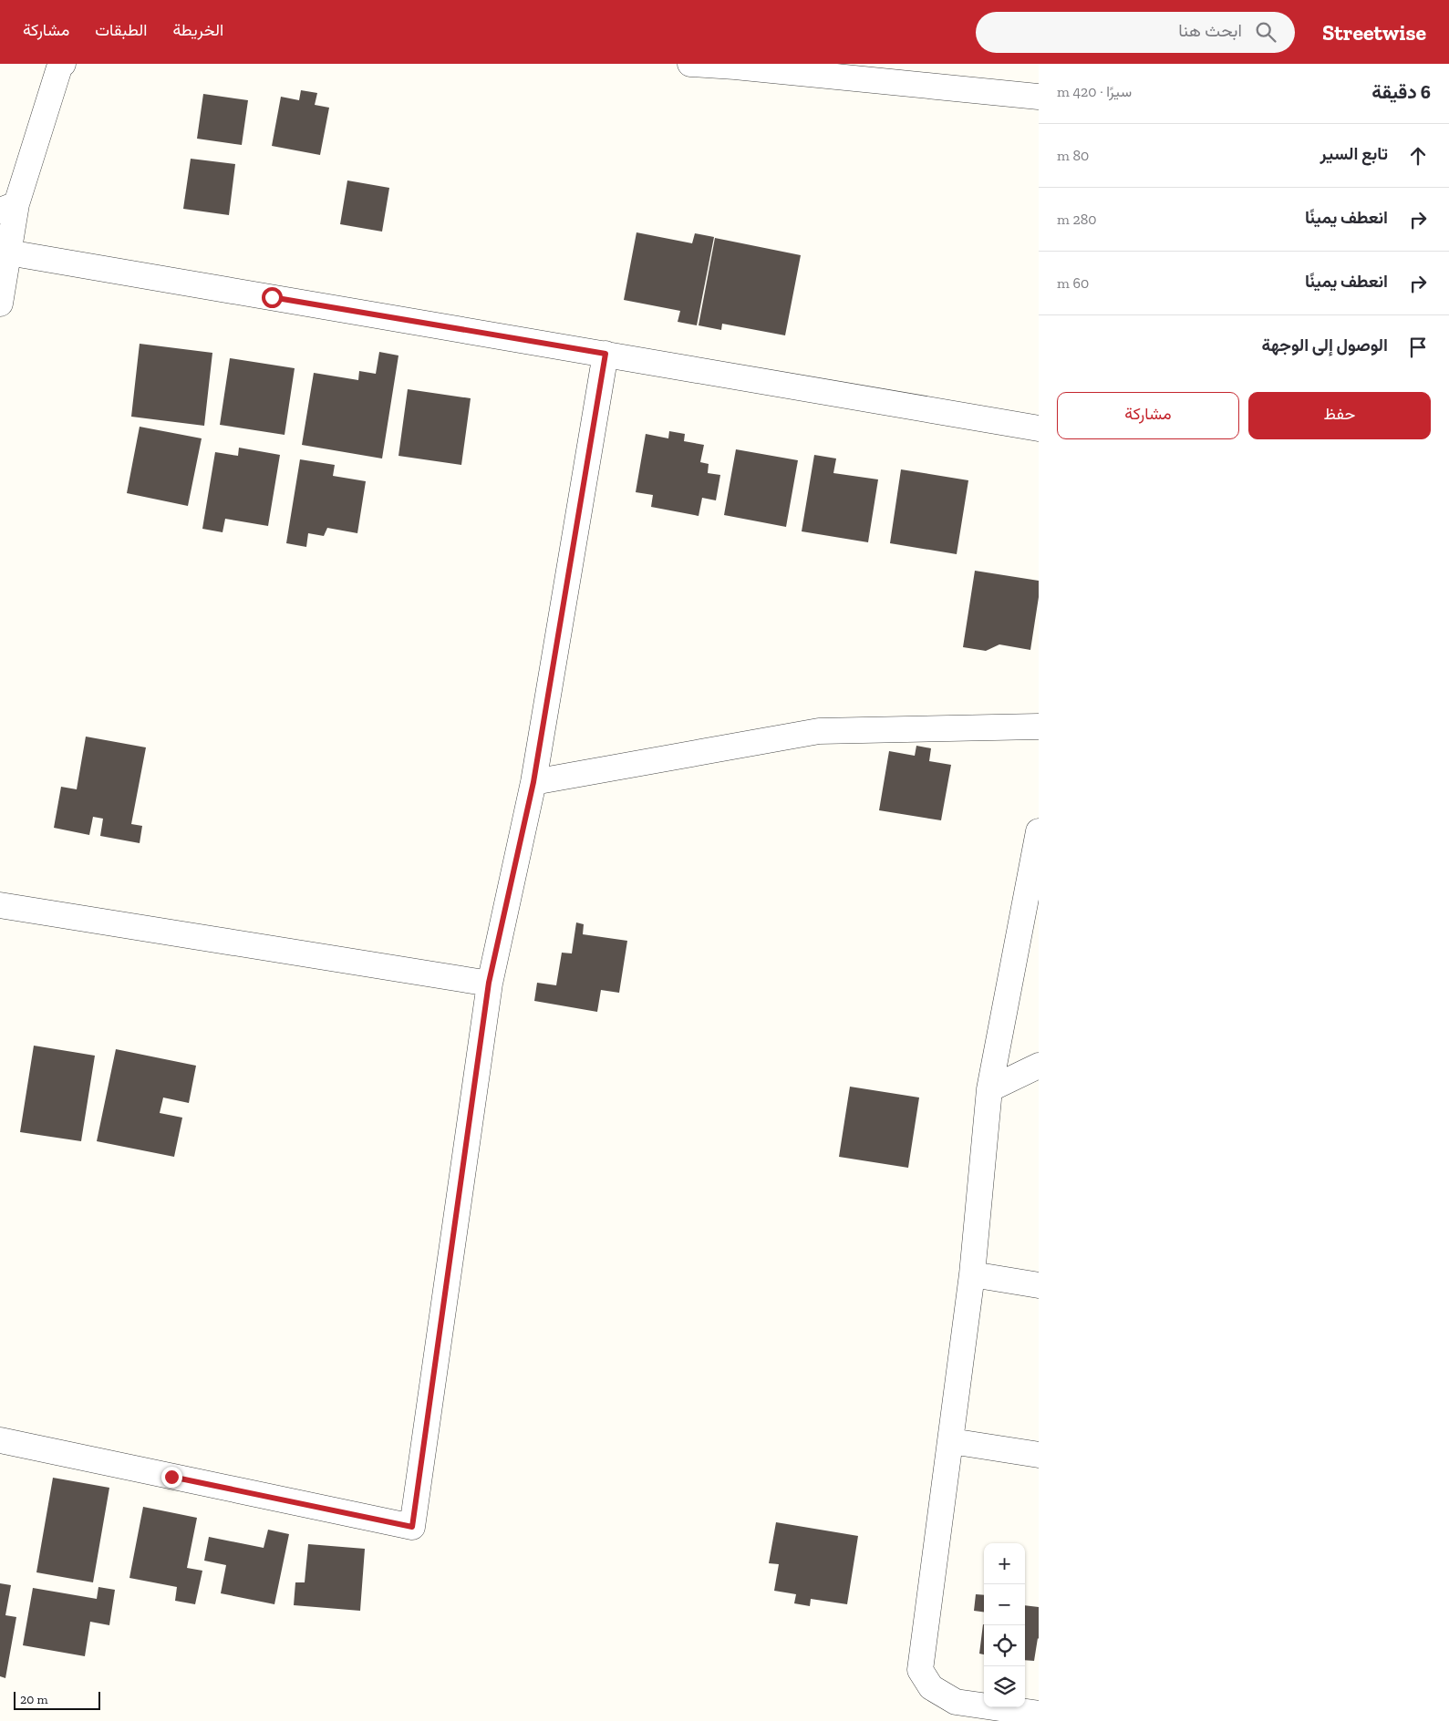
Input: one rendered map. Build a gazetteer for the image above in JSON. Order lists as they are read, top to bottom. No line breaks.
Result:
{"scale_bar":"20 m","page":{"header":"Streetwise","search":"ابحث هنا","nav":["الخريطة","الطبقات","مشاركة"],"heading":["6 دقيقة","سيرًا · 420 m"],"list":[["تابع السير","80 m"],["انعطف يمينًا","280 m"],["انعطف يمينًا","60 m"],"الوصول إلى الوجهة"],"buttons":["حفظ","مشاركة"],"map_buttons":["+","−"],"scale":"20 m"}}
